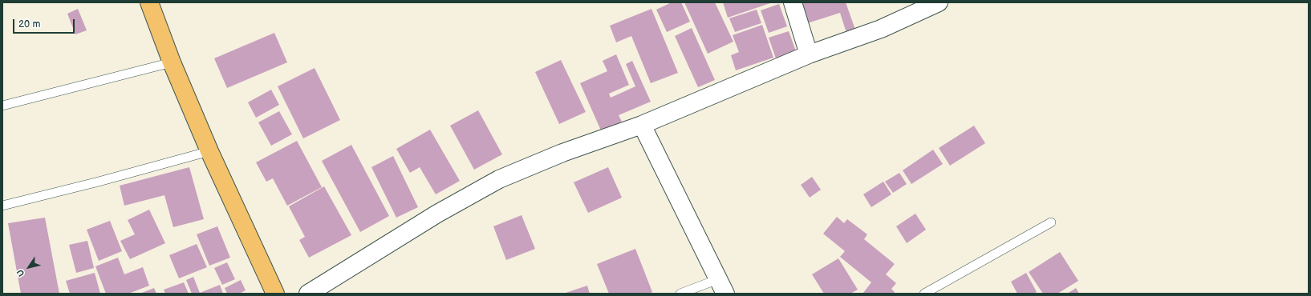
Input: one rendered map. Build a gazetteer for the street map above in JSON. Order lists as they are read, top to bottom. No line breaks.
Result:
{"scale_bar":"20 m","north":"bottom left"}
